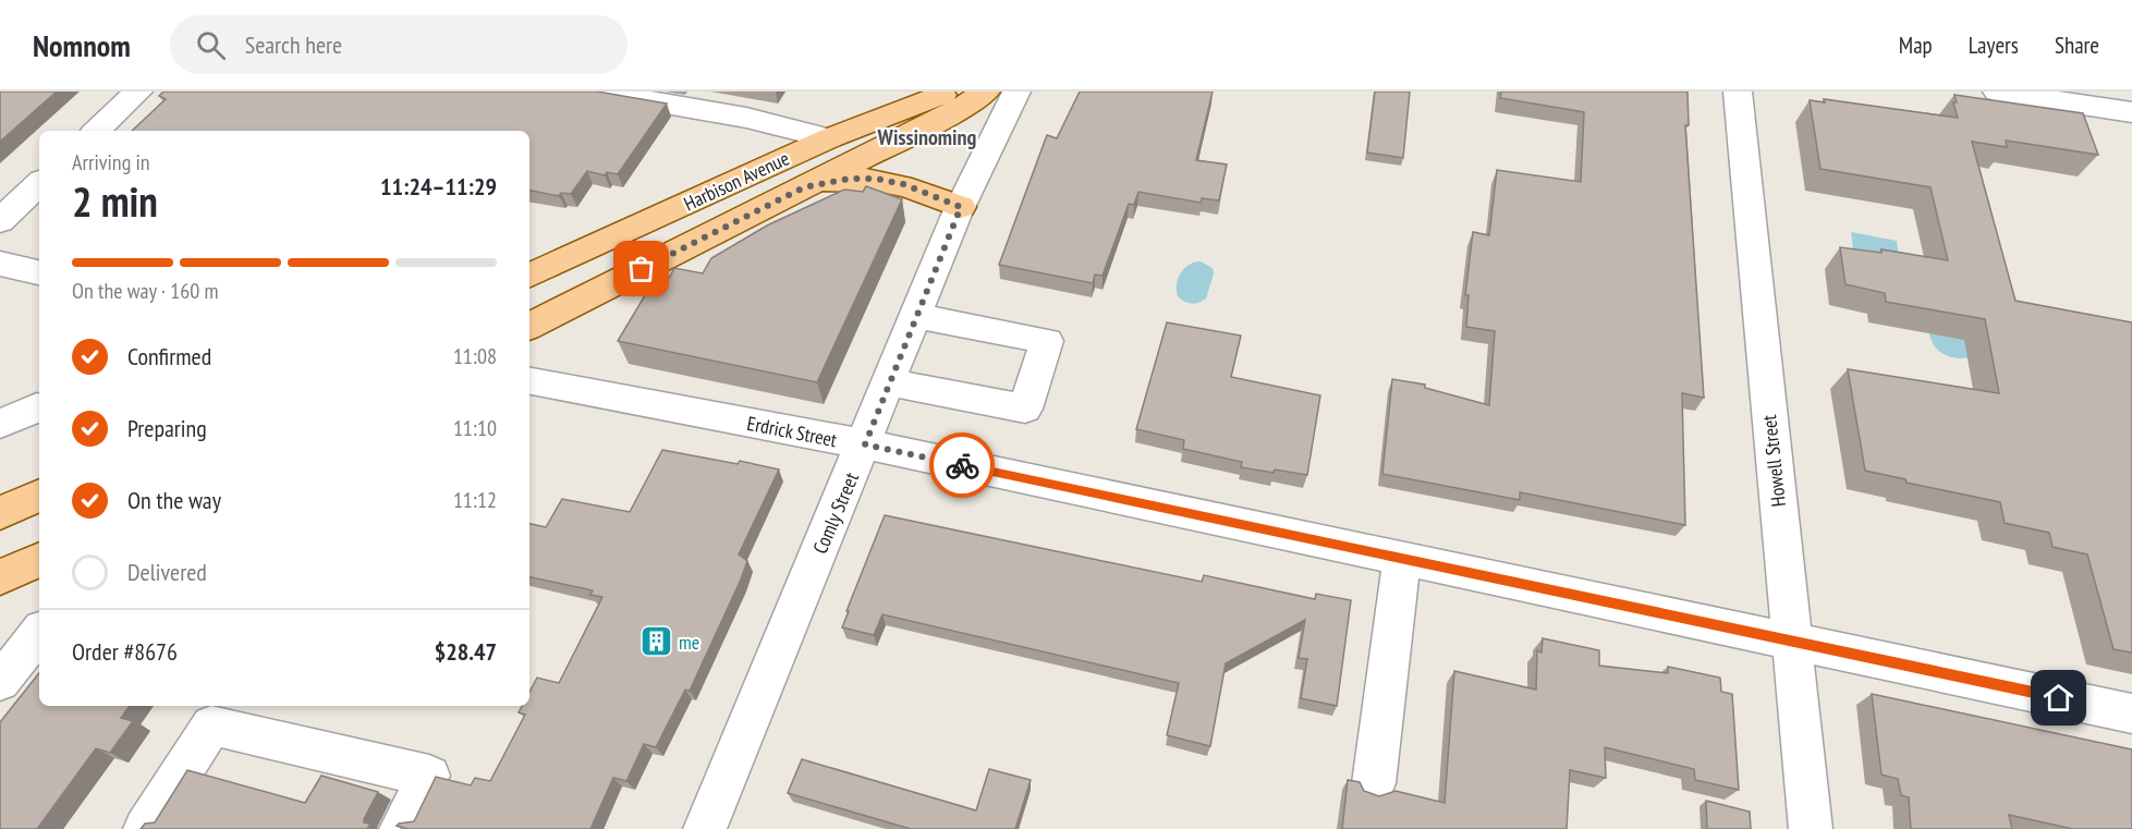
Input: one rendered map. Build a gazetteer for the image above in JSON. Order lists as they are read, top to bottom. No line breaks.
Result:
{"streets":{"main road":["Harbison Avenue"],"street":["Erdrick Street","Howell Street","Comly Street"]},"crossings":[["Erdrick Street","Howell Street"],["Erdrick Street","Comly Street"]],"districts":["Wissinoming"],"places":{"building":["me"]},"page":{"header":"Nomnom","search":"Search here","nav":["Map","Layers","Share"],"heading":["2 min","Arriving in","11:24–11:29"],"panel":["Order #8676","$28.47"],"bar":"On the way · 160 m","list":[["Confirmed","11:08"],["Preparing","11:10"],["On the way","11:12"],"Delivered"]}}
